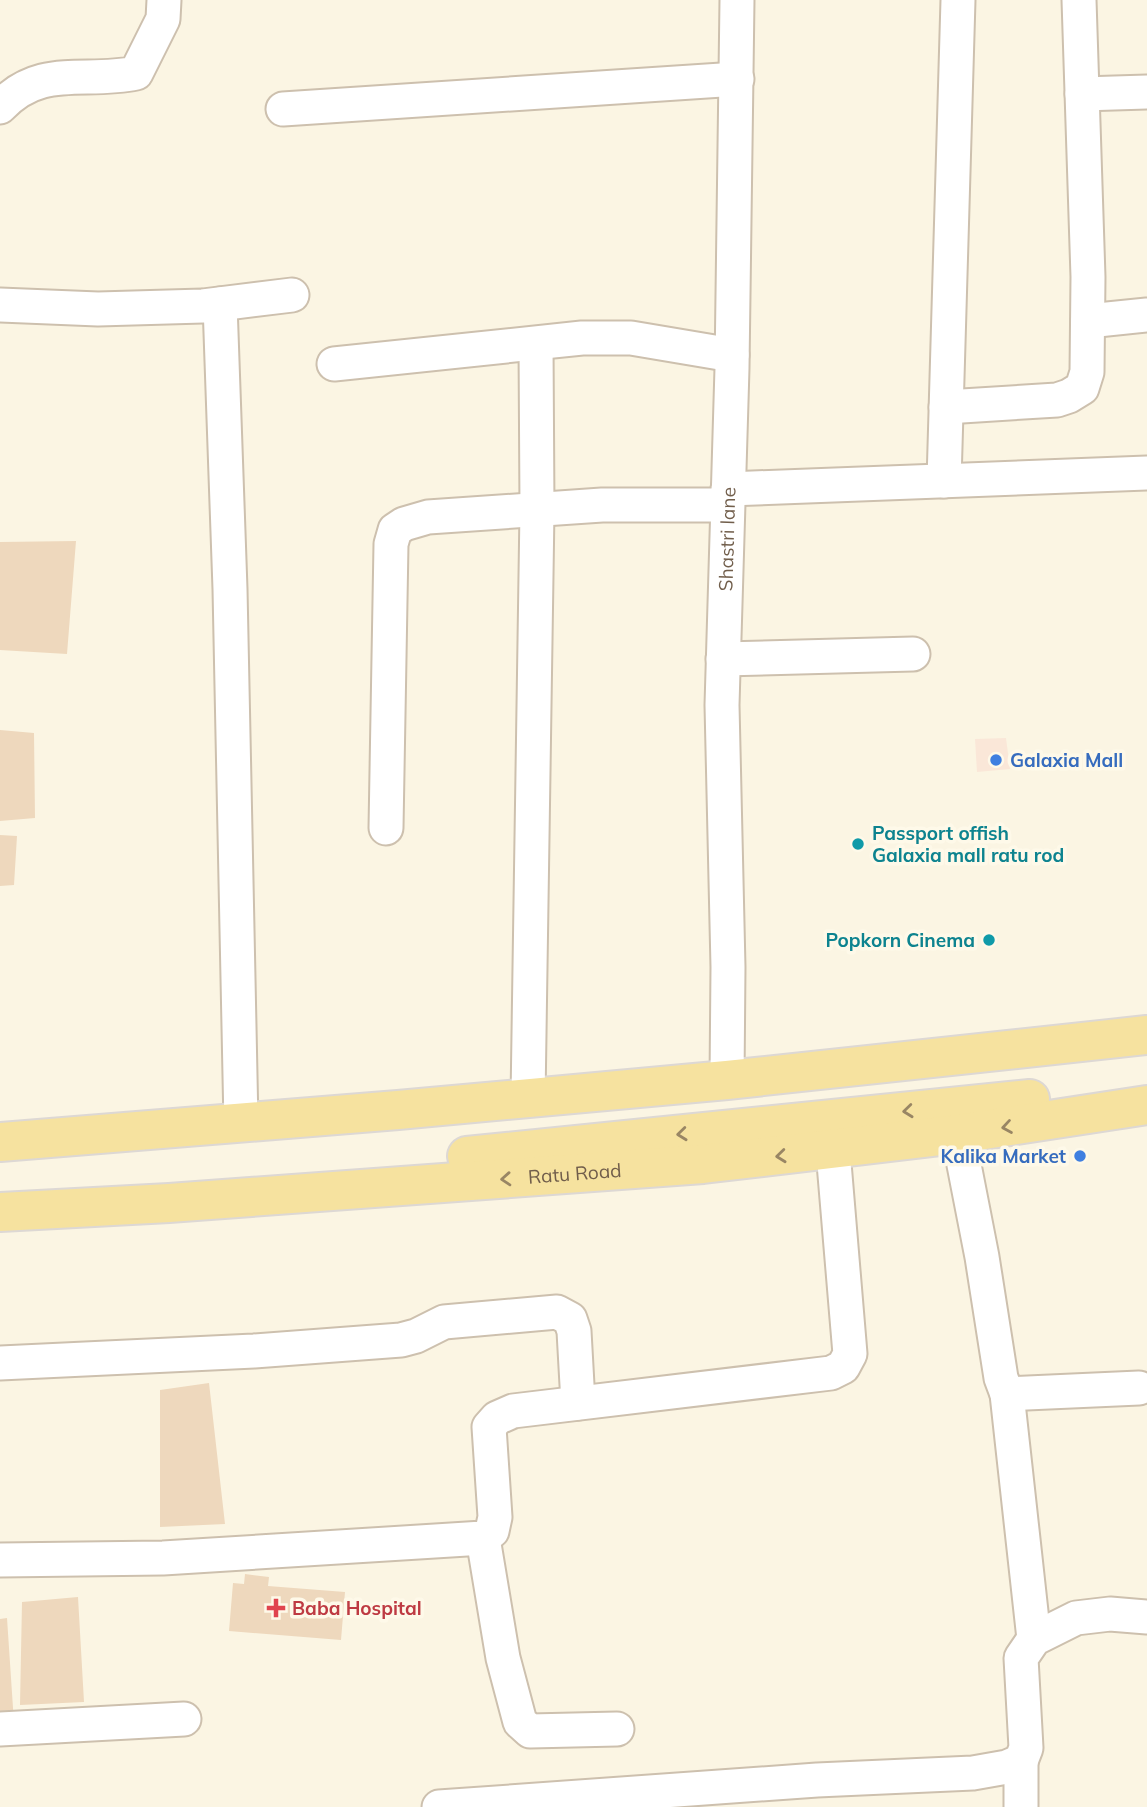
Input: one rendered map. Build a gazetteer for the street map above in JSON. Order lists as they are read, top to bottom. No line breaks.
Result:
{"streets":{"main road":["Ratu Road"],"street":["Shastri lane"]},"places":{"other":["Galaxia Mall","Passport offish Galaxia mall ratu rod","Popkorn Cinema","Kalika Market"],"health":["Baba Hospital"]}}
